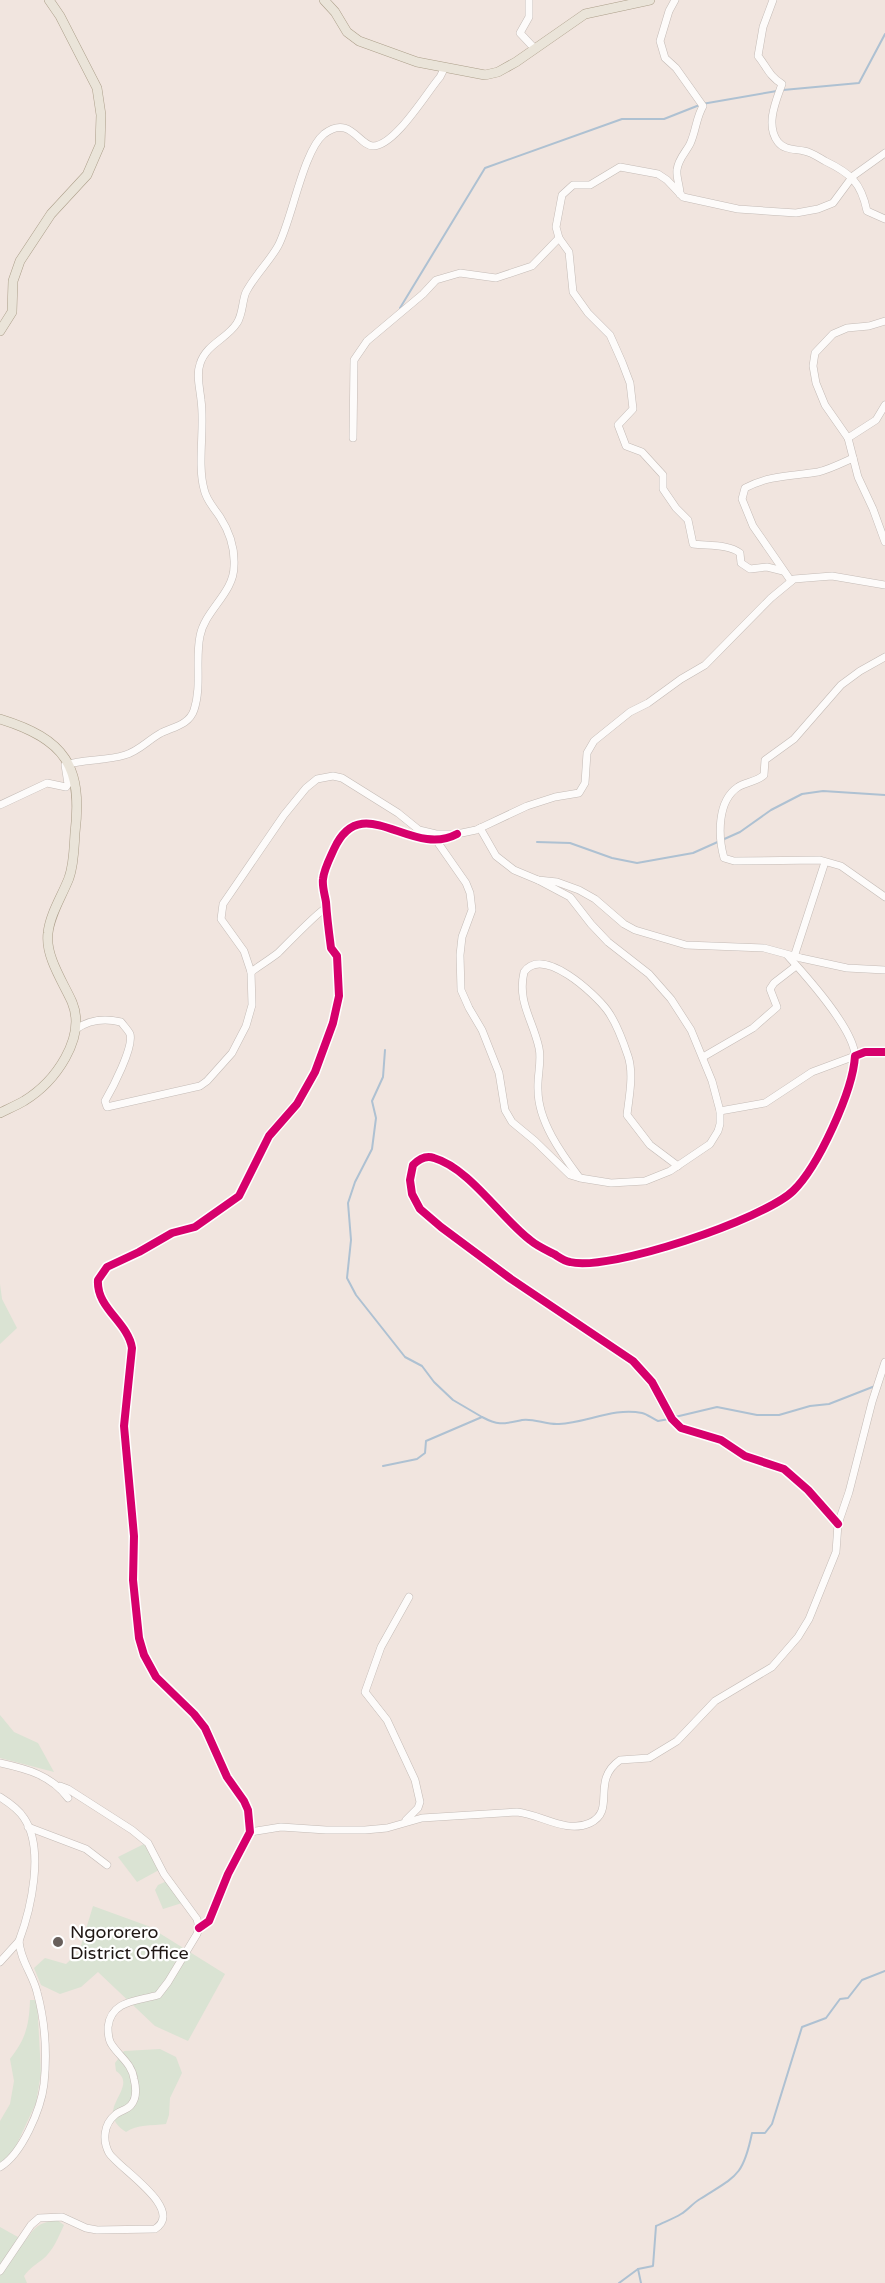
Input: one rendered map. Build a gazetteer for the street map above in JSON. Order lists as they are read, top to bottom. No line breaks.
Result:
{"places":["Ngororero District Office"]}
